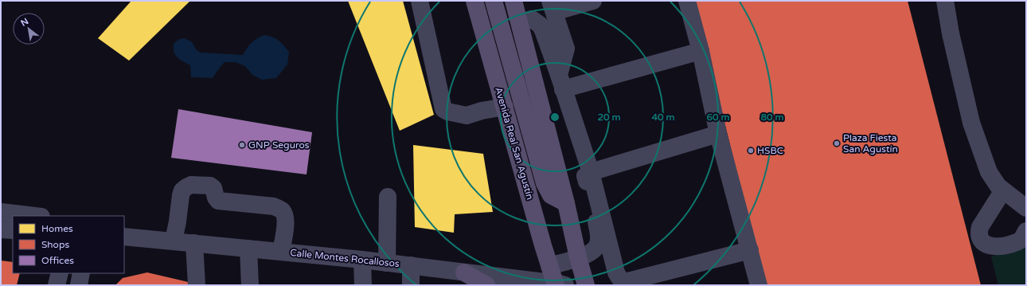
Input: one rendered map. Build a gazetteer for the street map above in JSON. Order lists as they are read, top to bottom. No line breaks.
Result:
{"streets":{"main road":["Avenida Real San Agustín"],"street":["Calle Montes Rocallosos"]},"crossings":[["Avenida Real San Agustín","Calle Montes Rocallosos"]],"places":["Plaza Fiesta San Agustín","GNP Seguros","HSBC"],"legend":["Homes","Shops","Offices"],"north":"top left","rings":["20 m","40 m","60 m","80 m"]}
